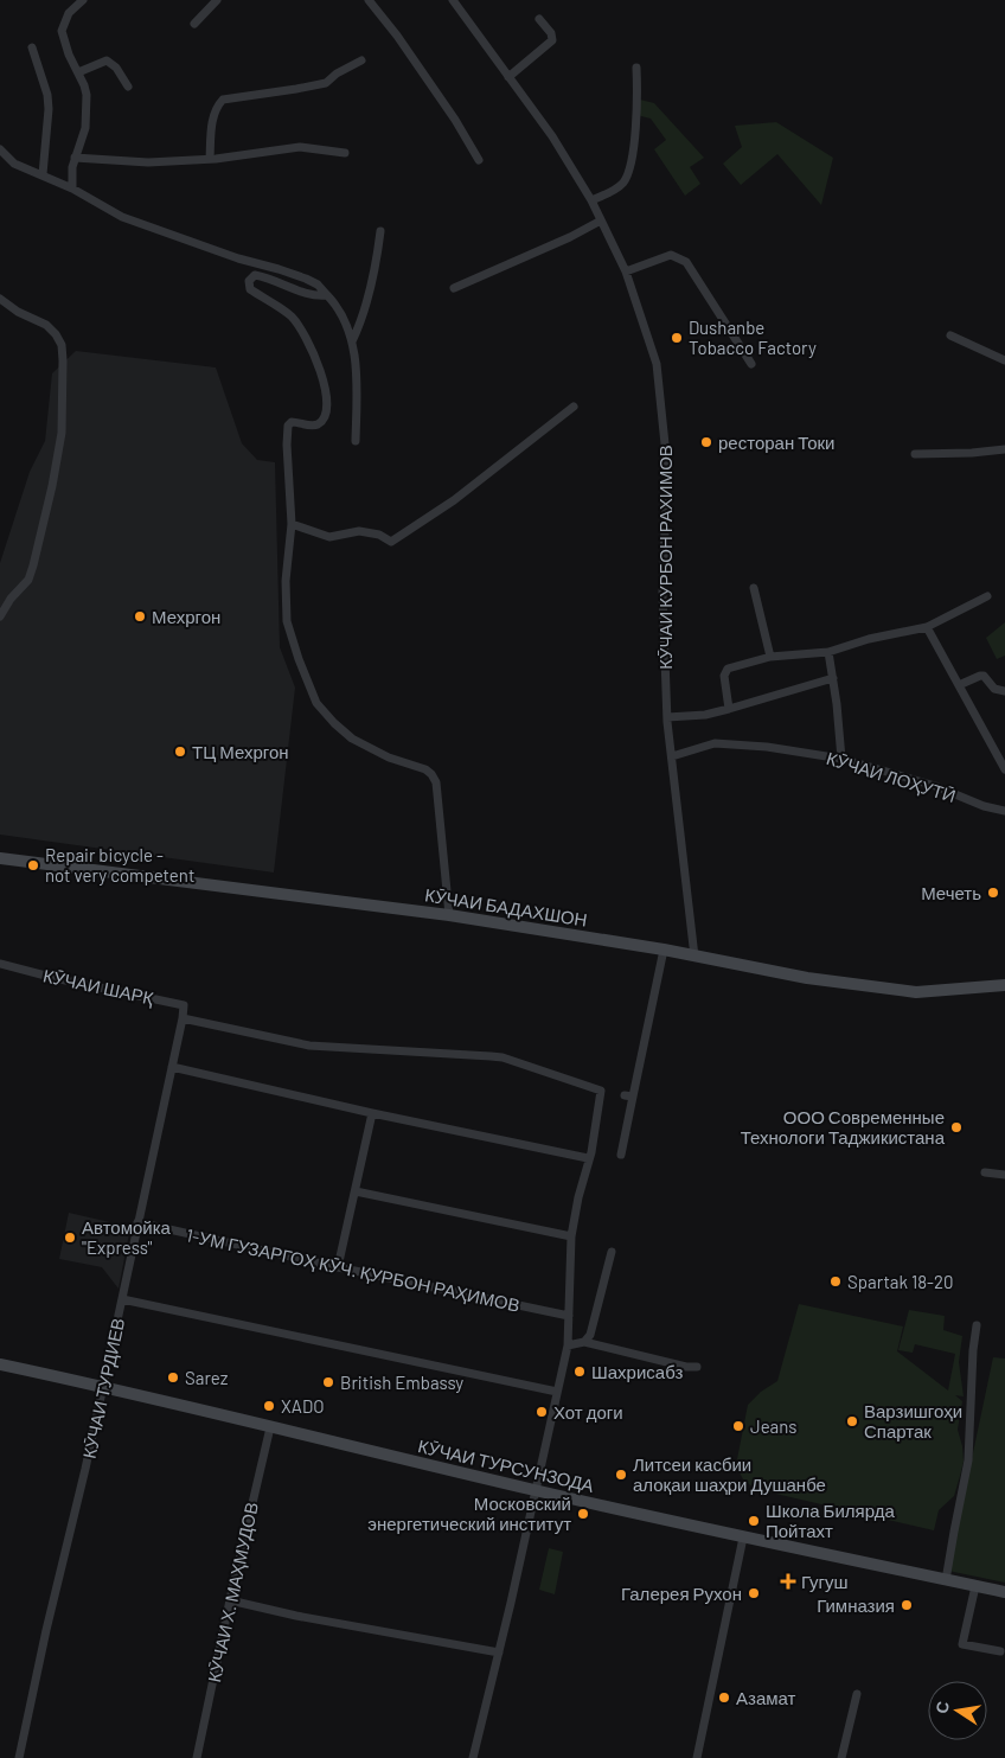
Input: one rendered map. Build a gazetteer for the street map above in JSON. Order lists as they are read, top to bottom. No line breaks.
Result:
{"streets":{"main road":["КӮЧАИ БАДАХШОН","КӮЧАИ ТУРСУНЗОДА"],"street":["КӮЧАИ КУРБОН РАХИМОВ","КӮЧАИ ЛОҲУТӢ","КӮЧАИ ШАРҚ","1-УМ ГУЗАРГОҲ КӮЧ. ҚУРБОН РАҲИМОВ","КӮЧАИ ТУРДИЕВ","КӮЧАИ Х. МАҲМУДОВ"]},"crossings":[["КӮЧАИ КУРБОН РАХИМОВ","КӮЧАИ ЛОҲУТӢ"],["КӮЧАИ КУРБОН РАХИМОВ","КӮЧАИ БАДАХШОН"],["КӮЧАИ ШАРҚ","КӮЧАИ ТУРДИЕВ"],["1-УМ ГУЗАРГОҲ КӮЧ. ҚУРБОН РАҲИМОВ","КӮЧАИ ТУРДИЕВ"],["КӮЧАИ ТУРДИЕВ","КӮЧАИ ТУРСУНЗОДА"],["КӮЧАИ ТУРСУНЗОДА","КӮЧАИ Х. МАҲМУДОВ"]],"places":{"other":["Dushanbe Tobacco Factory","ресторан Токи","Мехргон","ТЦ Мехргон","Repair bicycle - not very competent","Мечеть","ООО Современные Технологи Таджикистана","Автомойка \"Express\"","Spartak 18-20","Шахрисабз","Sarez","British Embassy","XADO","Хот доги","Варзишгоҳи Спартак","Jeans","Литсеи касбии алоқаи шаҳри Душанбе","Московский энергетический институт","Школа Билярда Пойтахт","Галерея Рухон","Гимназия","Азамат"],"health":["Гугуш"]},"north":"left"}
